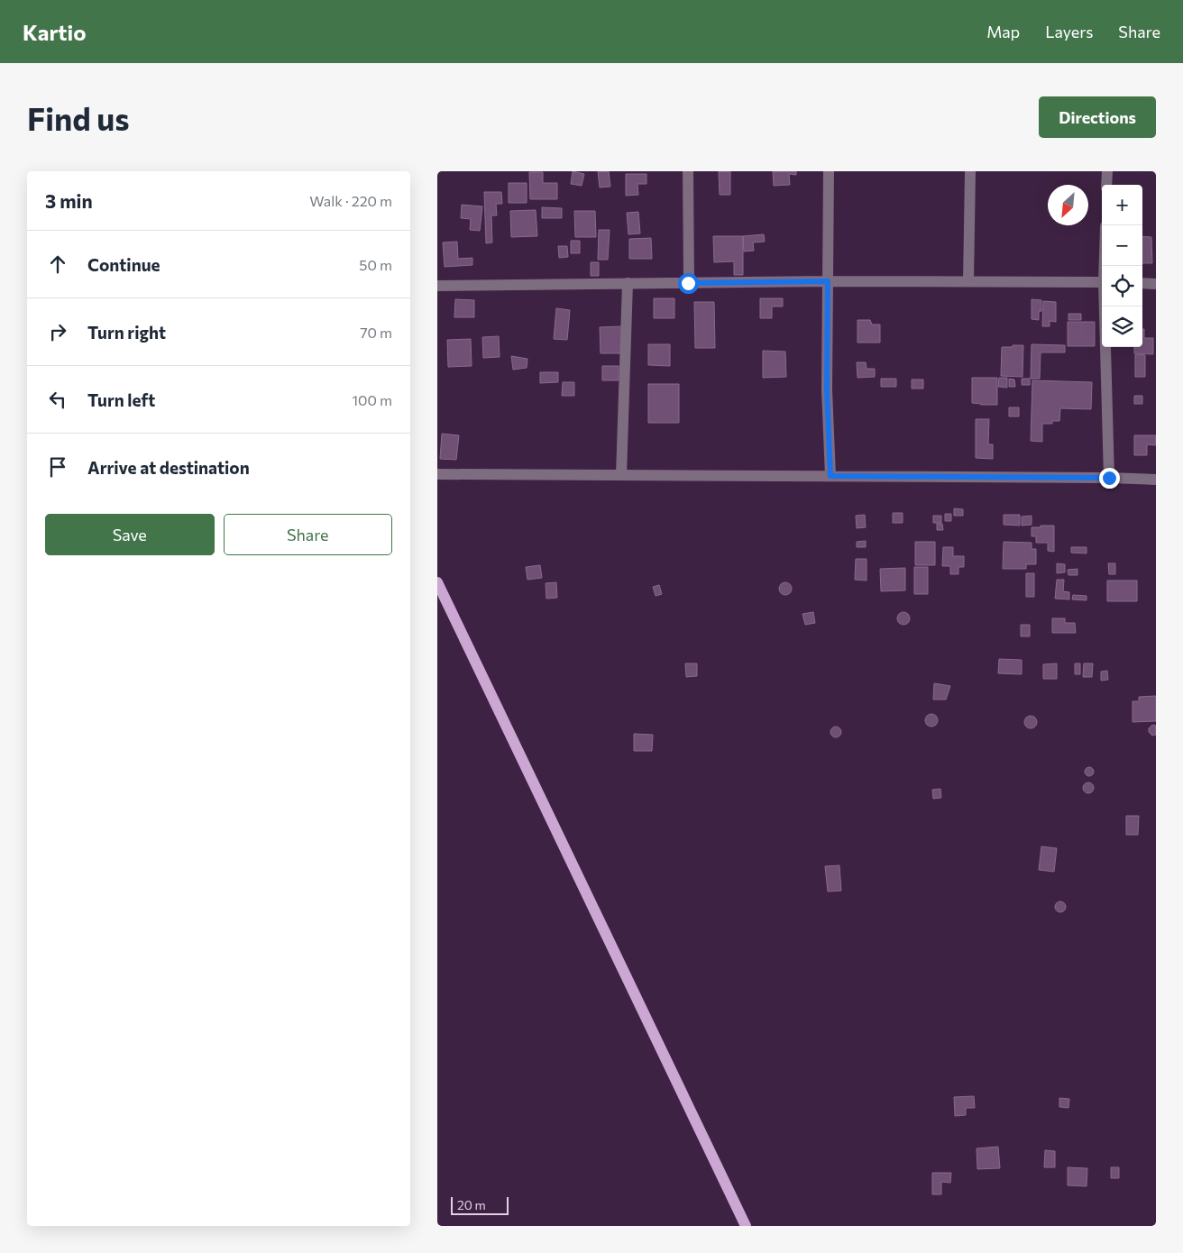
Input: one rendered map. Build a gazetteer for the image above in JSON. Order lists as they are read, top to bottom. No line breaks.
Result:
{"scale_bar":"20 m","north":"bottom left","page":{"header":"Kartio","nav":["Map","Layers","Share"],"buttons":["Directions",["Save","Share"]],"title":"Find us","heading":["3 min","Walk · 220 m"],"map_buttons":["+","−"],"list":[["Continue","50 m"],["Turn right","70 m"],["Turn left","100 m"],"Arrive at destination"],"scale":"20 m"}}
